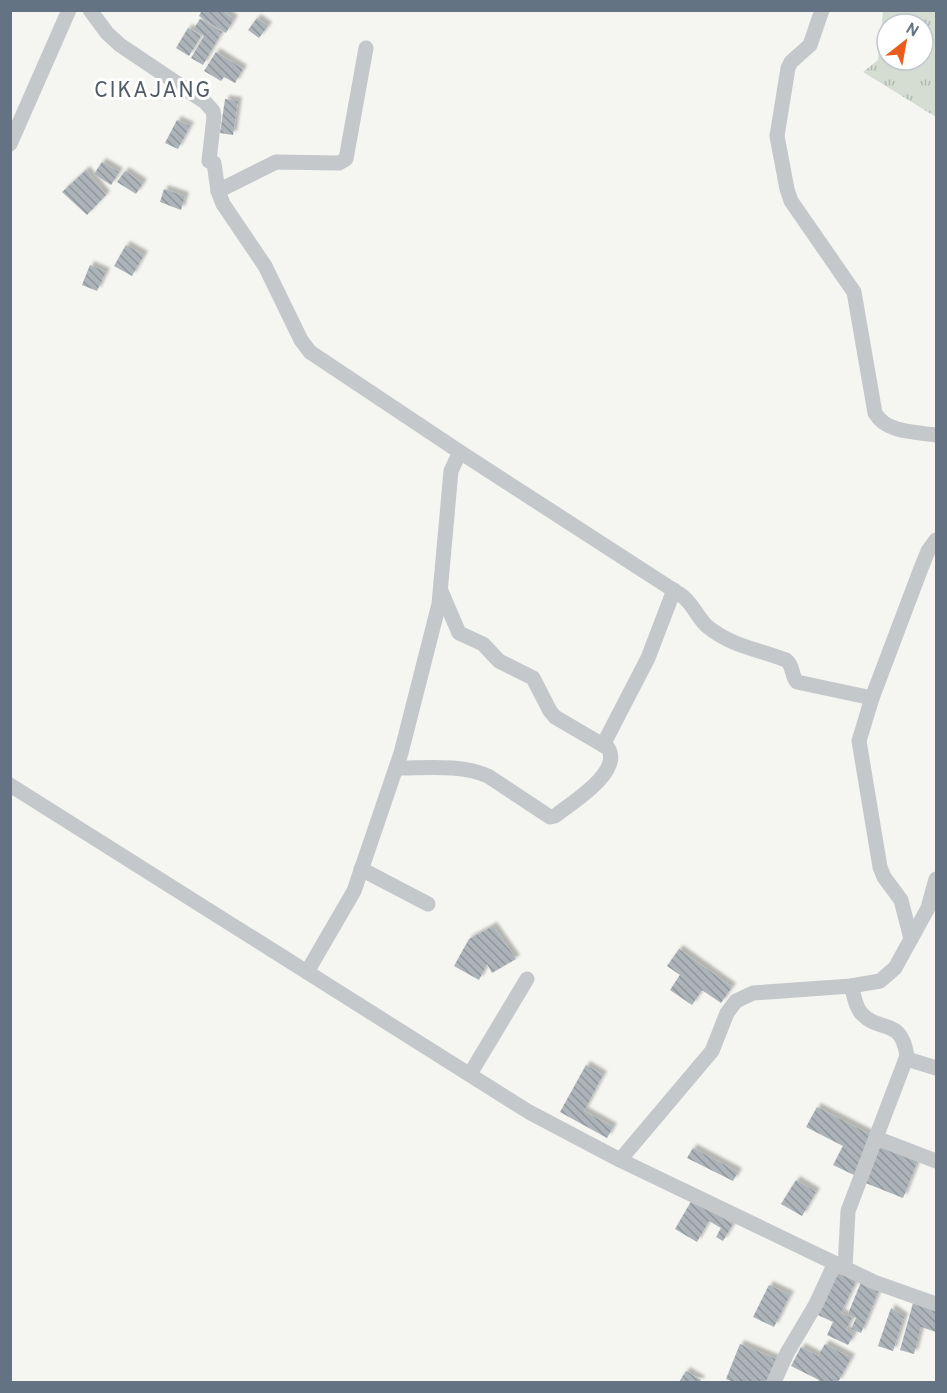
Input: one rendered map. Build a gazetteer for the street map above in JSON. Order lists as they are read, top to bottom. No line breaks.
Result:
{"districts":["CIKAJANG"],"north":"top right"}
